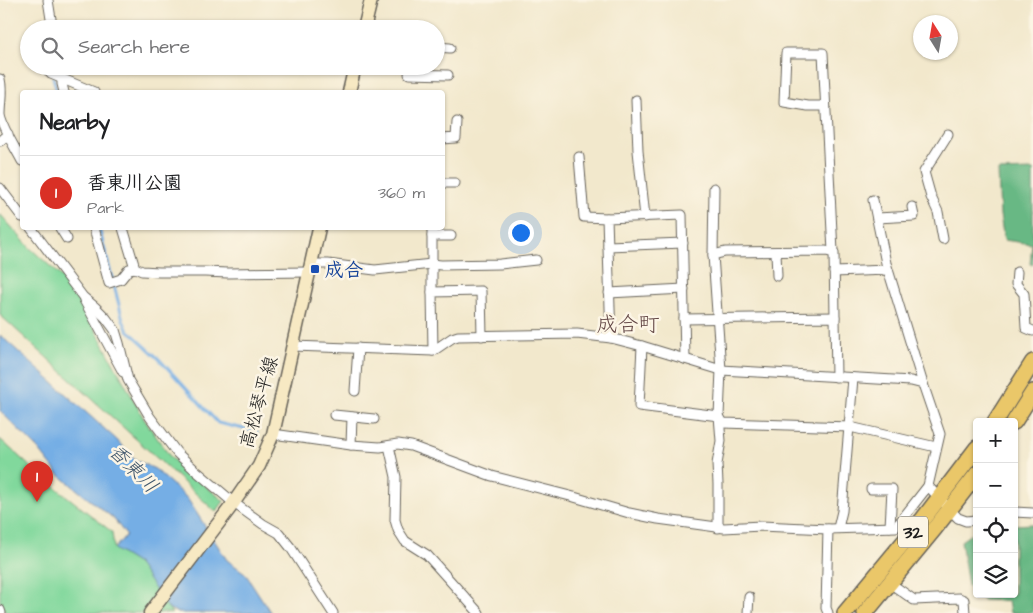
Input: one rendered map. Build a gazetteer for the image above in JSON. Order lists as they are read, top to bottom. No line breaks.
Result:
{"streets":{"highway":["32"],"main road":["高松琴平線"]},"districts":["成合町"],"water":["香東川"],"places":{"transit":["成合"]},"north":"top","page":{"search":"Search here","heading":"Nearby","list":[{"mark":"1","name":"香東川公園","note":"Park","value":"360 m"}],"map_buttons":["+","−"],"pins":"1"}}
